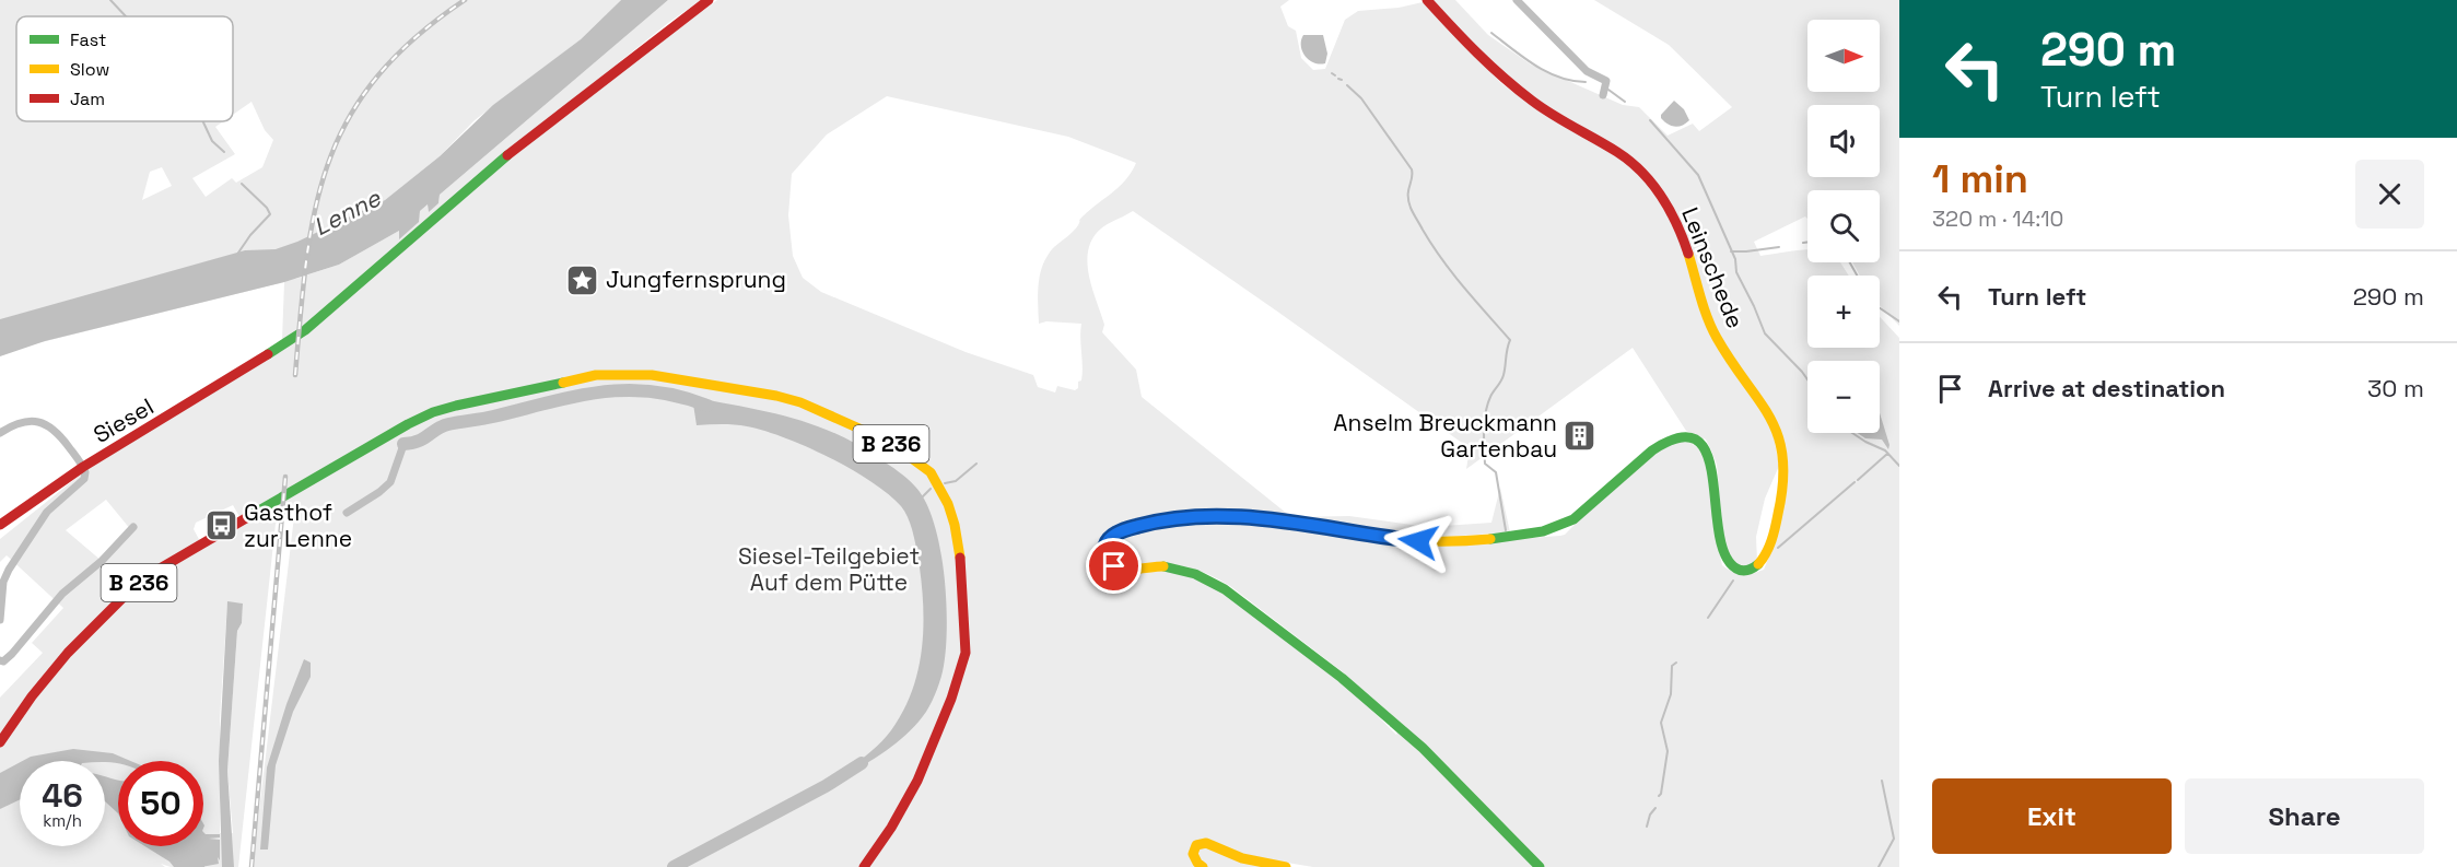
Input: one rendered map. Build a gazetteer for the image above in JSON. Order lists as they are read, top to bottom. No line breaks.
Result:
{"streets":{"main road":["Leinschede","Siesel","B 236"]},"water":["Lenne"],"parks":["Siesel-Teilgebiet Auf dem Pütte"],"places":{"place":["Jungfernsprung"],"building":["Anselm Breuckmann Gartenbau"],"bus stop":["Gasthof zur Lenne"]},"legend":["Fast","Slow","Jam"],"north":"right","page":{"turn":["290 m","Turn left"],"map_buttons":["+","−"],"heading":["1 min","320 m · 14:10"],"list":[{"name":"Turn left","value":"290 m"},{"name":"Arrive at destination","value":"30 m"}],"speed":"46 km/h","limit":"50","buttons":["Exit","Share"]}}
